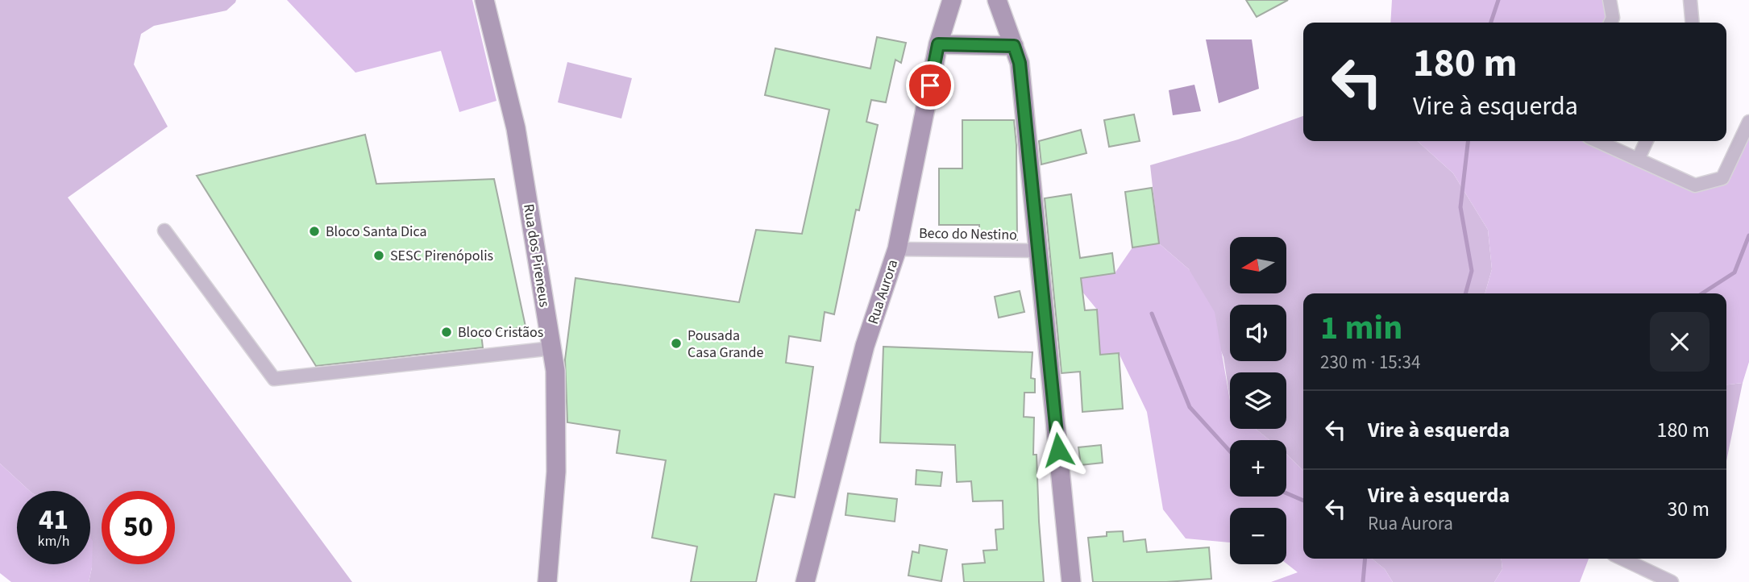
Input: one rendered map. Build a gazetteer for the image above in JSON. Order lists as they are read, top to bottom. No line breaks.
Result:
{"streets":{"main road":["Rua dos Pireneus","Rua Aurora"],"street":["Beco do Nestino"]},"crossings":[["Beco do Nestino","Rua Aurora"]],"places":["Bloco Santa Dica","SESC Pirenópolis","Bloco Cristãos","Pousada Casa Grande"],"north":"left","page":{"turn":["180 m","Vire à esquerda"],"map_buttons":["+","−"],"heading":["1 min","230 m · 15:34"],"list":[{"name":"Vire à esquerda","value":"180 m"},{"name":"Vire à esquerda","note":"Rua Aurora","value":"30 m"}],"speed":"41 km/h","limit":"50"}}
